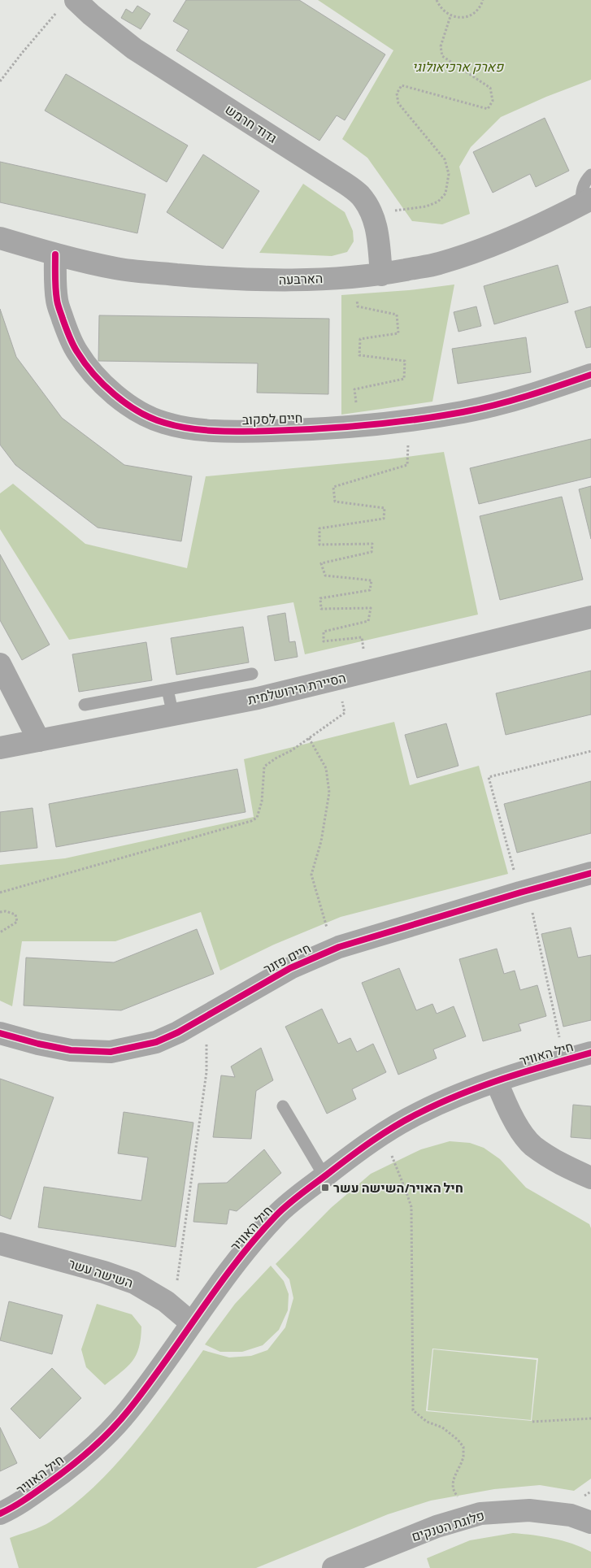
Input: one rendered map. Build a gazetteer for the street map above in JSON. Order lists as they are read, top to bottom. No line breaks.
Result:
{"streets":{"street":["גדוד חרמש","הארבעה","חיים לסקוב","הסיירת הירושלמית","חיים פזנר","חיל האוויר","השישה עשר","פלוגת הטנקים"]},"crossings":[["גדוד חרמש","הארבעה"],["הארבעה","חיים לסקוב"],["חיל האוויר","השישה עשר"]],"parks":["פארק ארכיאולוגי"],"places":{"transit":["חיל האויר/השישה עשר"]}}
